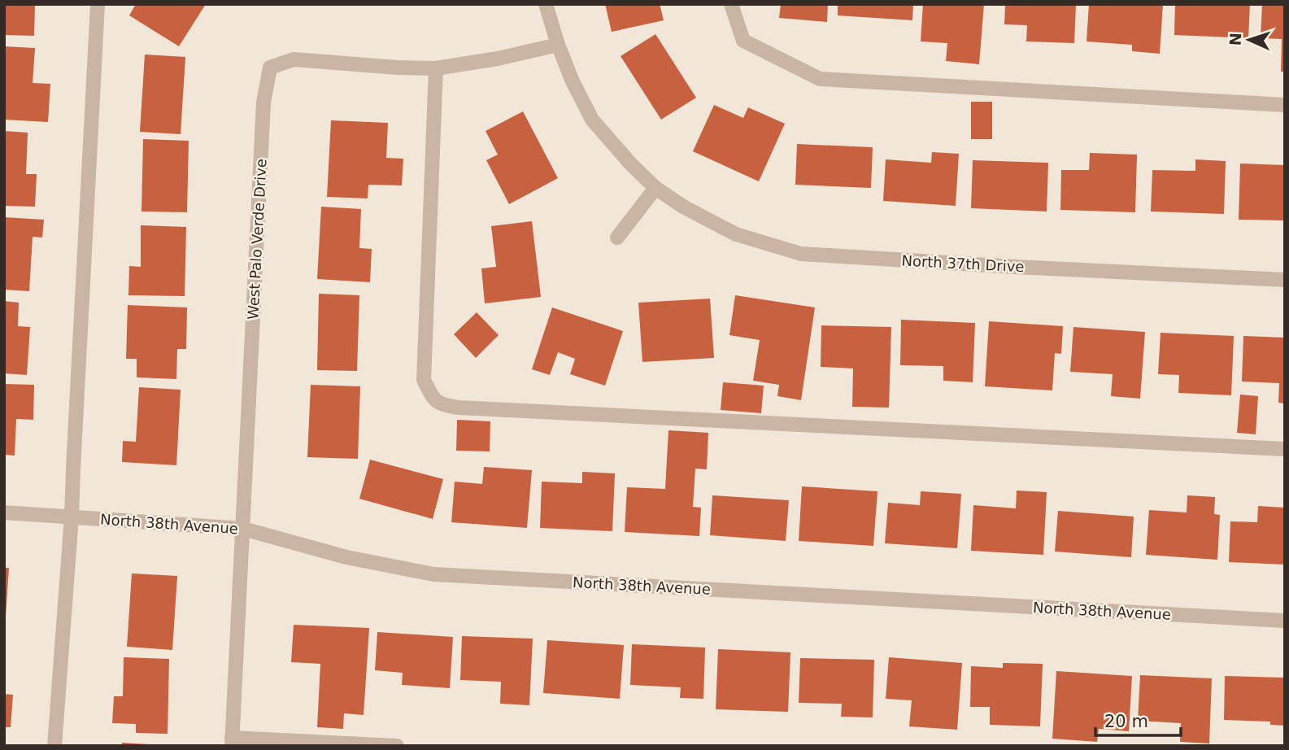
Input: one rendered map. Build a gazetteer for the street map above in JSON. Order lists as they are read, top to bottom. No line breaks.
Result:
{"streets":{"street":["West Palo Verde Drive","North 37th Drive","North 38th Avenue"]},"crossings":[["West Palo Verde Drive","North 37th Drive"],["West Palo Verde Drive","North 38th Avenue"]],"scale_bar":"20 m","north":"left"}
